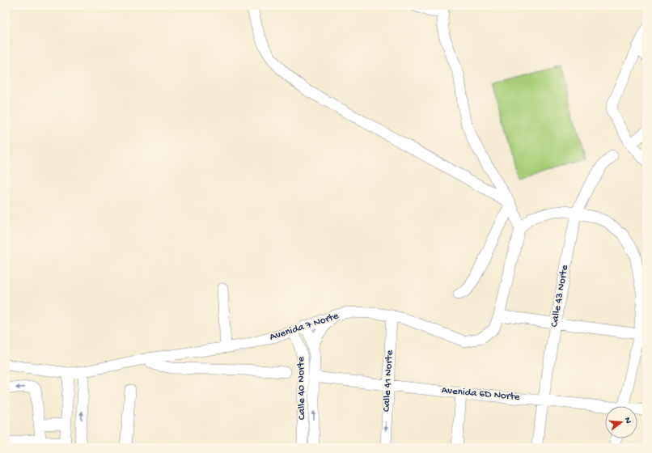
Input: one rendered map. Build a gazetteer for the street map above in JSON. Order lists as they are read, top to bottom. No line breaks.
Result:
{"streets":{"street":["Calle 43 Norte","Avenida 7 Norte","Calle 41 Norte","Calle 40 Norte","Avenida 6D Norte"]},"crossings":[["Calle 43 Norte","Avenida 6D Norte"],["Avenida 7 Norte","Calle 41 Norte"],["Avenida 7 Norte","Calle 40 Norte"],["Calle 41 Norte","Avenida 6D Norte"],["Calle 40 Norte","Avenida 6D Norte"]],"north":"right"}
